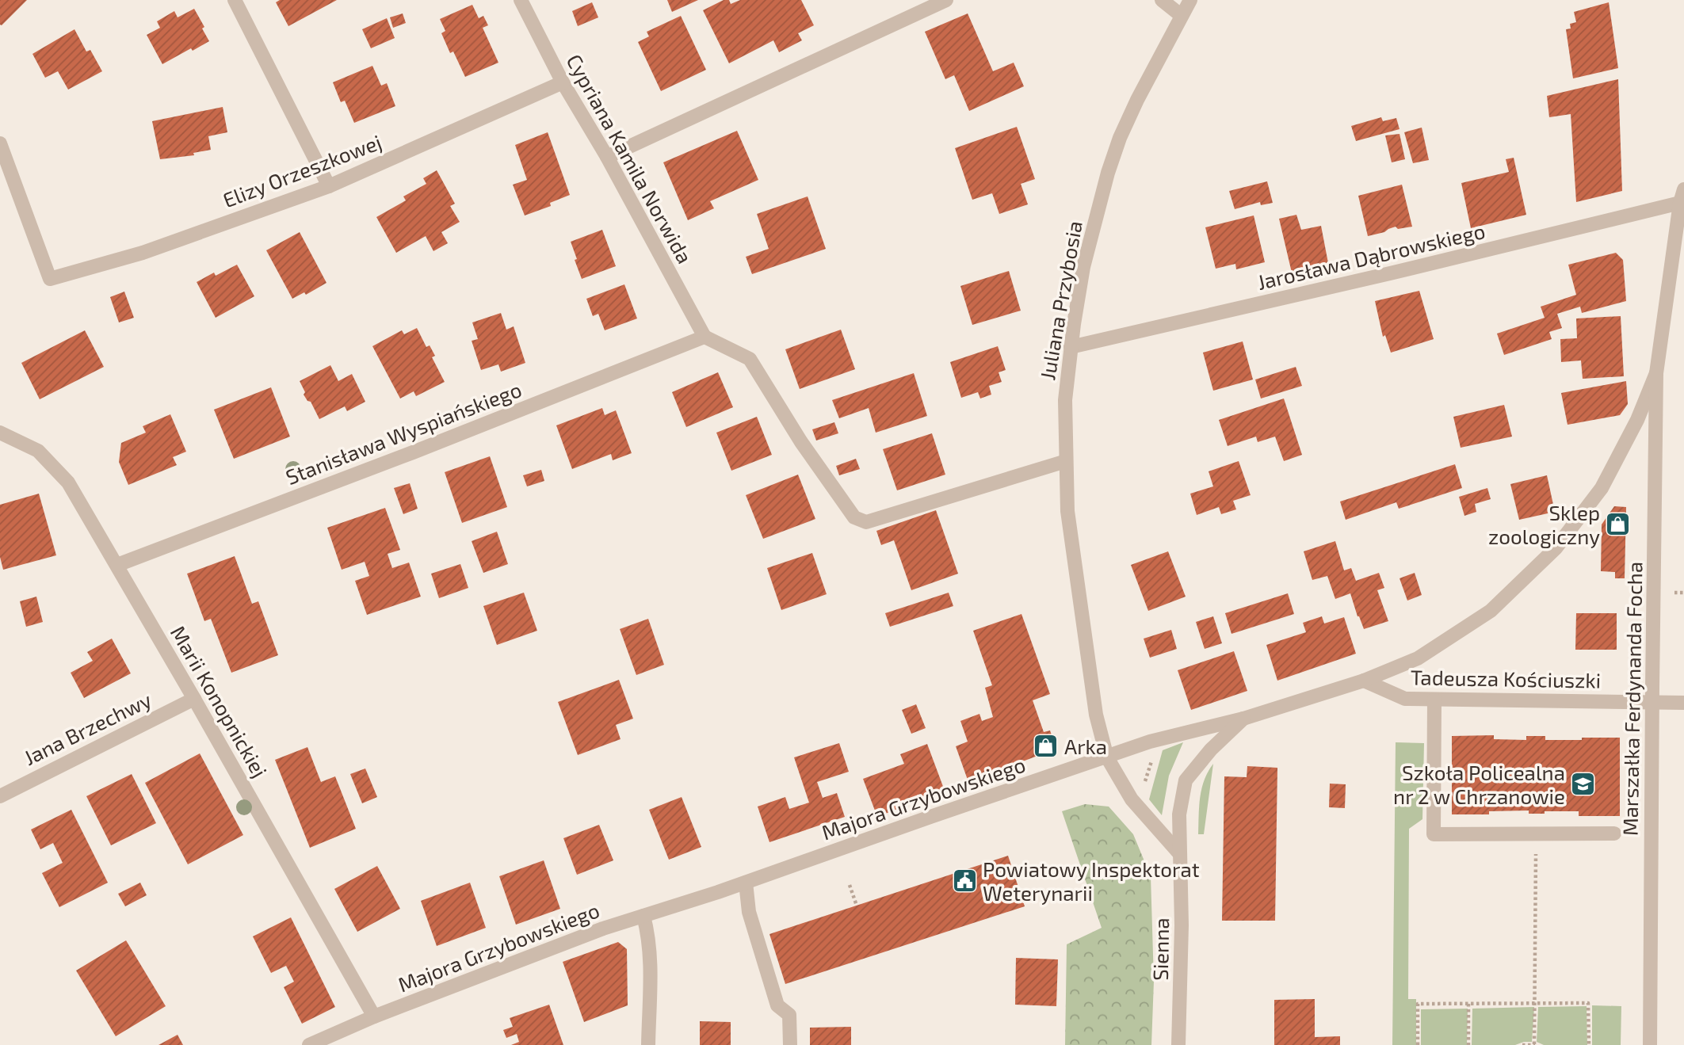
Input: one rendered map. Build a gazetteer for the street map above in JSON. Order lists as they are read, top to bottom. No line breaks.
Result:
{"streets":{"street":["Cypriana Kamila Norwida","Elizy Orzeszkowej","Jarosława Dąbrowskiego","Juliana Przybosia","Stanisława Wyspiańskiego","Tadeusza Kościuszki","Marszałka Ferdynanda Focha","Marii Konopnickiej","Jana Brzechwy","Majora Grzybowskiego","Sienna"]},"crossings":[["Cypriana Kamila Norwida","Elizy Orzeszkowej"],["Cypriana Kamila Norwida","Stanisława Wyspiańskiego"],["Jarosława Dąbrowskiego","Juliana Przybosia"],["Jarosława Dąbrowskiego","Marszałka Ferdynanda Focha"],["Juliana Przybosia","Majora Grzybowskiego"],["Stanisława Wyspiańskiego","Marii Konopnickiej"],["Tadeusza Kościuszki","Marszałka Ferdynanda Focha"],["Tadeusza Kościuszki","Majora Grzybowskiego"],["Marszałka Ferdynanda Focha","Majora Grzybowskiego"],["Marii Konopnickiej","Jana Brzechwy"],["Marii Konopnickiej","Majora Grzybowskiego"],["Majora Grzybowskiego","Sienna"]],"places":{"shop":["Sklep zoologiczny","Arka"],"school or university":["Szkoła Policealna nr 2 w Chrzanowie"],"public building":["Powiatowy Inspektorat Weterynarii"]}}
